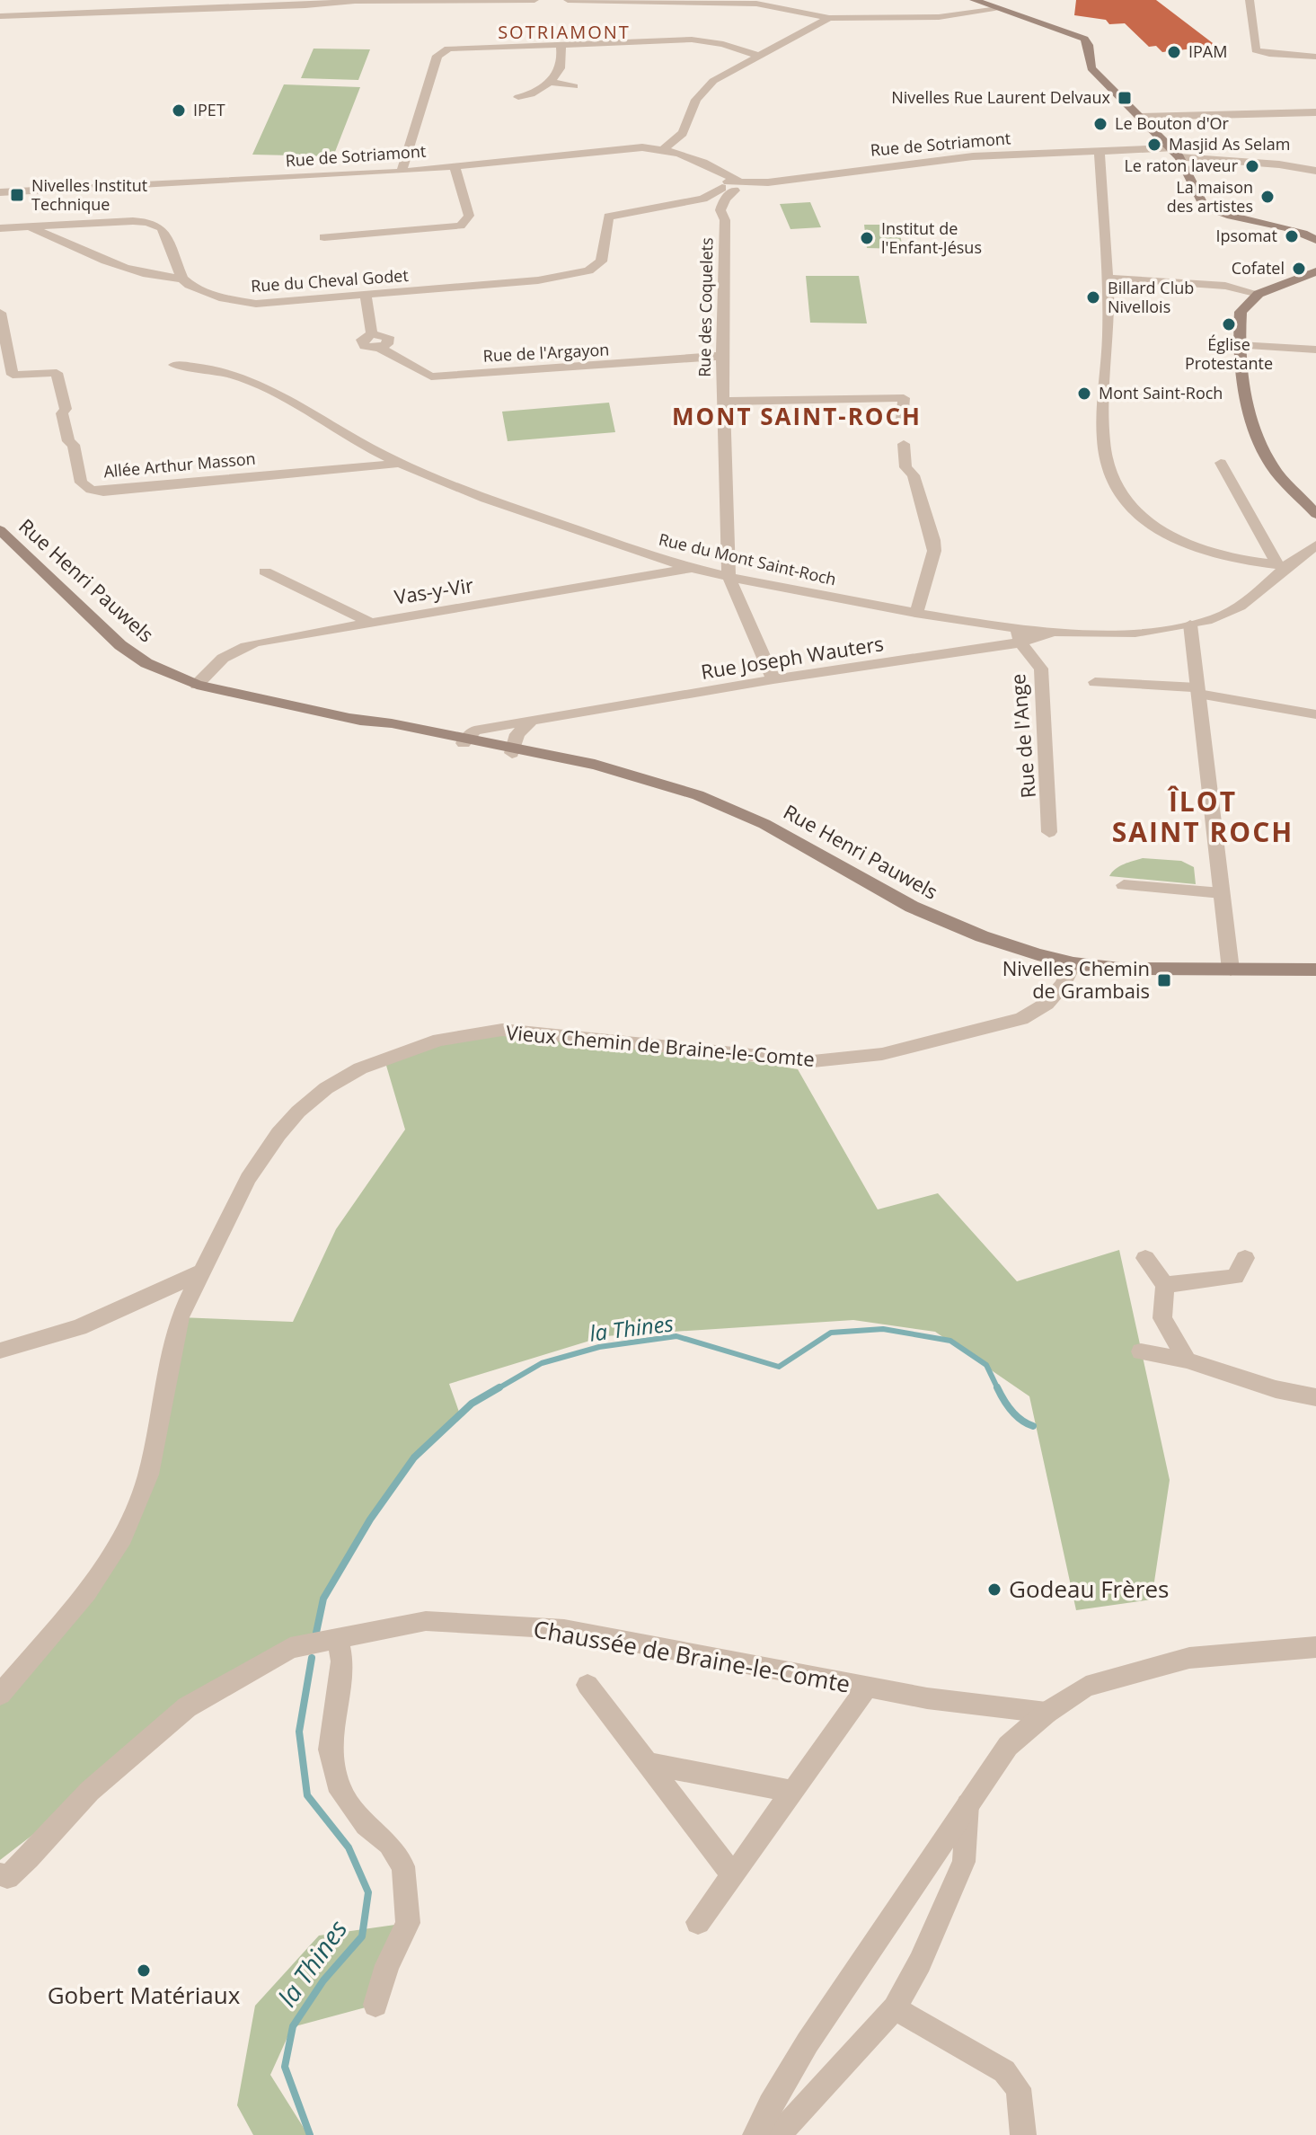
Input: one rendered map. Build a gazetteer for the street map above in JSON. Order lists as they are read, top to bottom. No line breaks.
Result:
{"streets":{"main road":["Rue Henri Pauwels"],"street":["Rue de Sotriamont","Rue du Cheval Godet","Rue des Coquelets","Rue de l'Argayon","Allée Arthur Masson","Rue du Mont Saint-Roch","Vas-y-Vir","Rue Joseph Wauters","Rue de l'Ange","Vieux Chemin de Braine-le-Comte","Chaussée de Braine-le-Comte"]},"crossings":[["Rue de Sotriamont","Rue des Coquelets"],["Rue du Cheval Godet","Rue de l'Argayon"],["Rue des Coquelets","Rue de l'Argayon"],["Rue des Coquelets","Rue du Mont Saint-Roch"],["Rue des Coquelets","Rue Joseph Wauters"],["Allée Arthur Masson","Rue du Mont Saint-Roch"],["Rue du Mont Saint-Roch","Vas-y-Vir"],["Rue du Mont Saint-Roch","Rue Joseph Wauters"],["Rue du Mont Saint-Roch","Rue de l'Ange"],["Rue Henri Pauwels","Vas-y-Vir"],["Rue Henri Pauwels","Rue Joseph Wauters"],["Rue Henri Pauwels","Vieux Chemin de Braine-le-Comte"],["Rue Joseph Wauters","Rue de l'Ange"]],"districts":["SOTRIAMONT","MONT SAINT-ROCH","ÎLOT SAINT ROCH"],"water":["la Thines"],"places":{"other":["IPAM","IPET","Le Bouton d'Or","Masjid As Selam","Le raton laveur","La maison des artistes","Ipsomat","Institut de l'Enfant-Jésus","Cofatel","Billard Club Nivellois","Église Protestante","Mont Saint-Roch","Godeau Frères","Gobert Matériaux"],"transit":["Nivelles Rue Laurent Delvaux","Nivelles Institut Technique","Nivelles Chemin de Grambais"]}}
